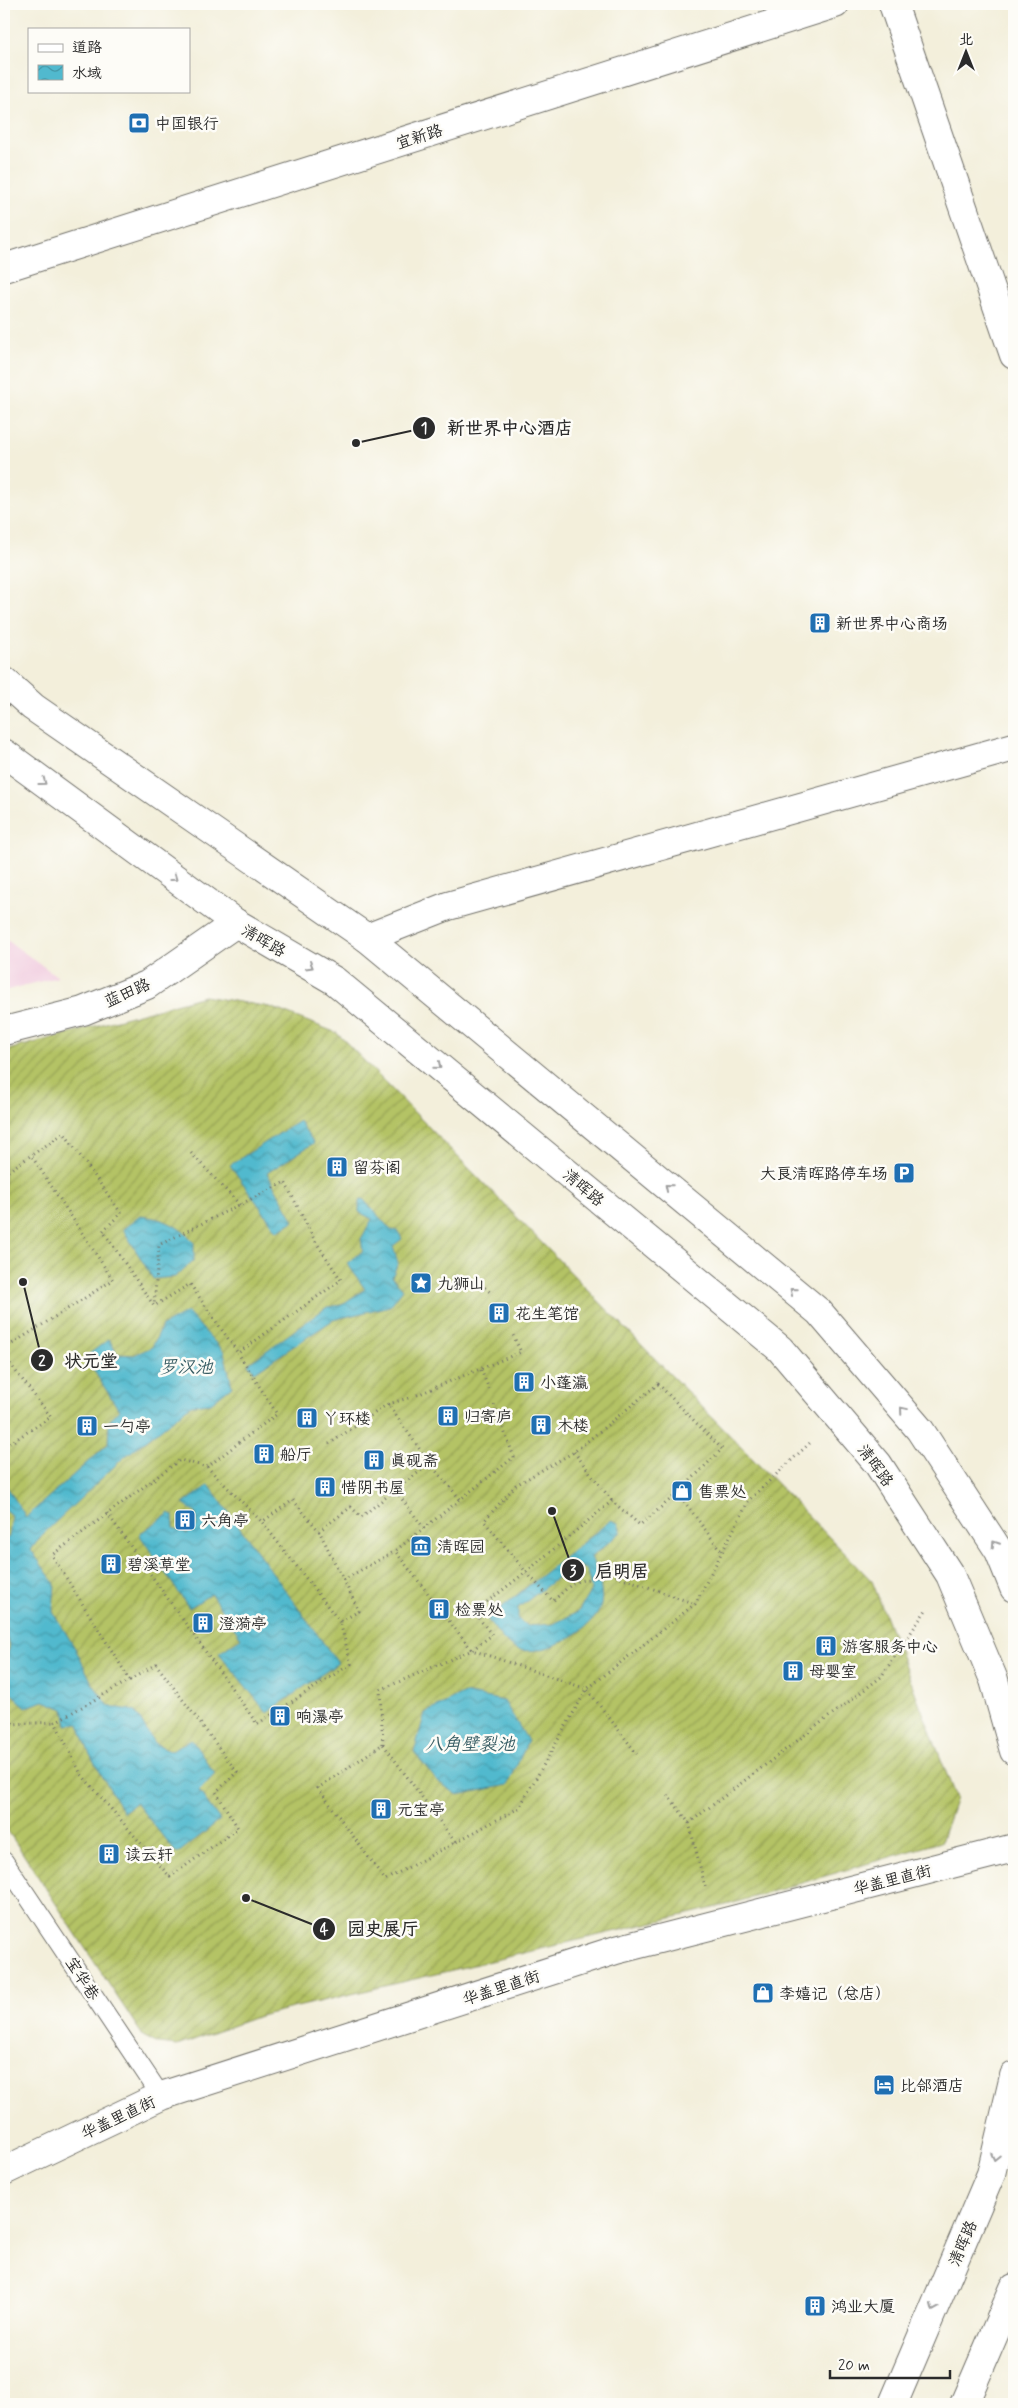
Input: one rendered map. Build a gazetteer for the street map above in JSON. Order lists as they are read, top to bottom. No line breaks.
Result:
{"streets":{"street":["宜新路","清晖路","蓝田路","华盖里直街"],"lane":["宝华巷"]},"crossings":[["清晖路","蓝田路"],["华盖里直街","宝华巷"]],"water":["罗汉池","八角壁裂池"],"places":{"bank":["中国银行"],"other":["新世界中心酒店","状元堂","启明居","园史展厅"],"building":["新世界中心商场","留芬阁","花生笔馆","小蓬瀛","归寄庐","丫环楼","木楼","一勺亭","船厅","真砚斋","惜阴书屋","六角亭","碧溪草堂","检票处","澄漪亭","游客服务中心","母婴室","响瀑亭","元宝亭","读云轩","鸿业大厦"],"parking":["大良清晖路停车场"],"place":["九狮山"],"shop":["售票处","李嬉记（总店）"],"museum":["清晖园"],"hotel":["比邻酒店"]},"legend":["道路","水域"],"scale_bar":"20 m","north":"top"}
